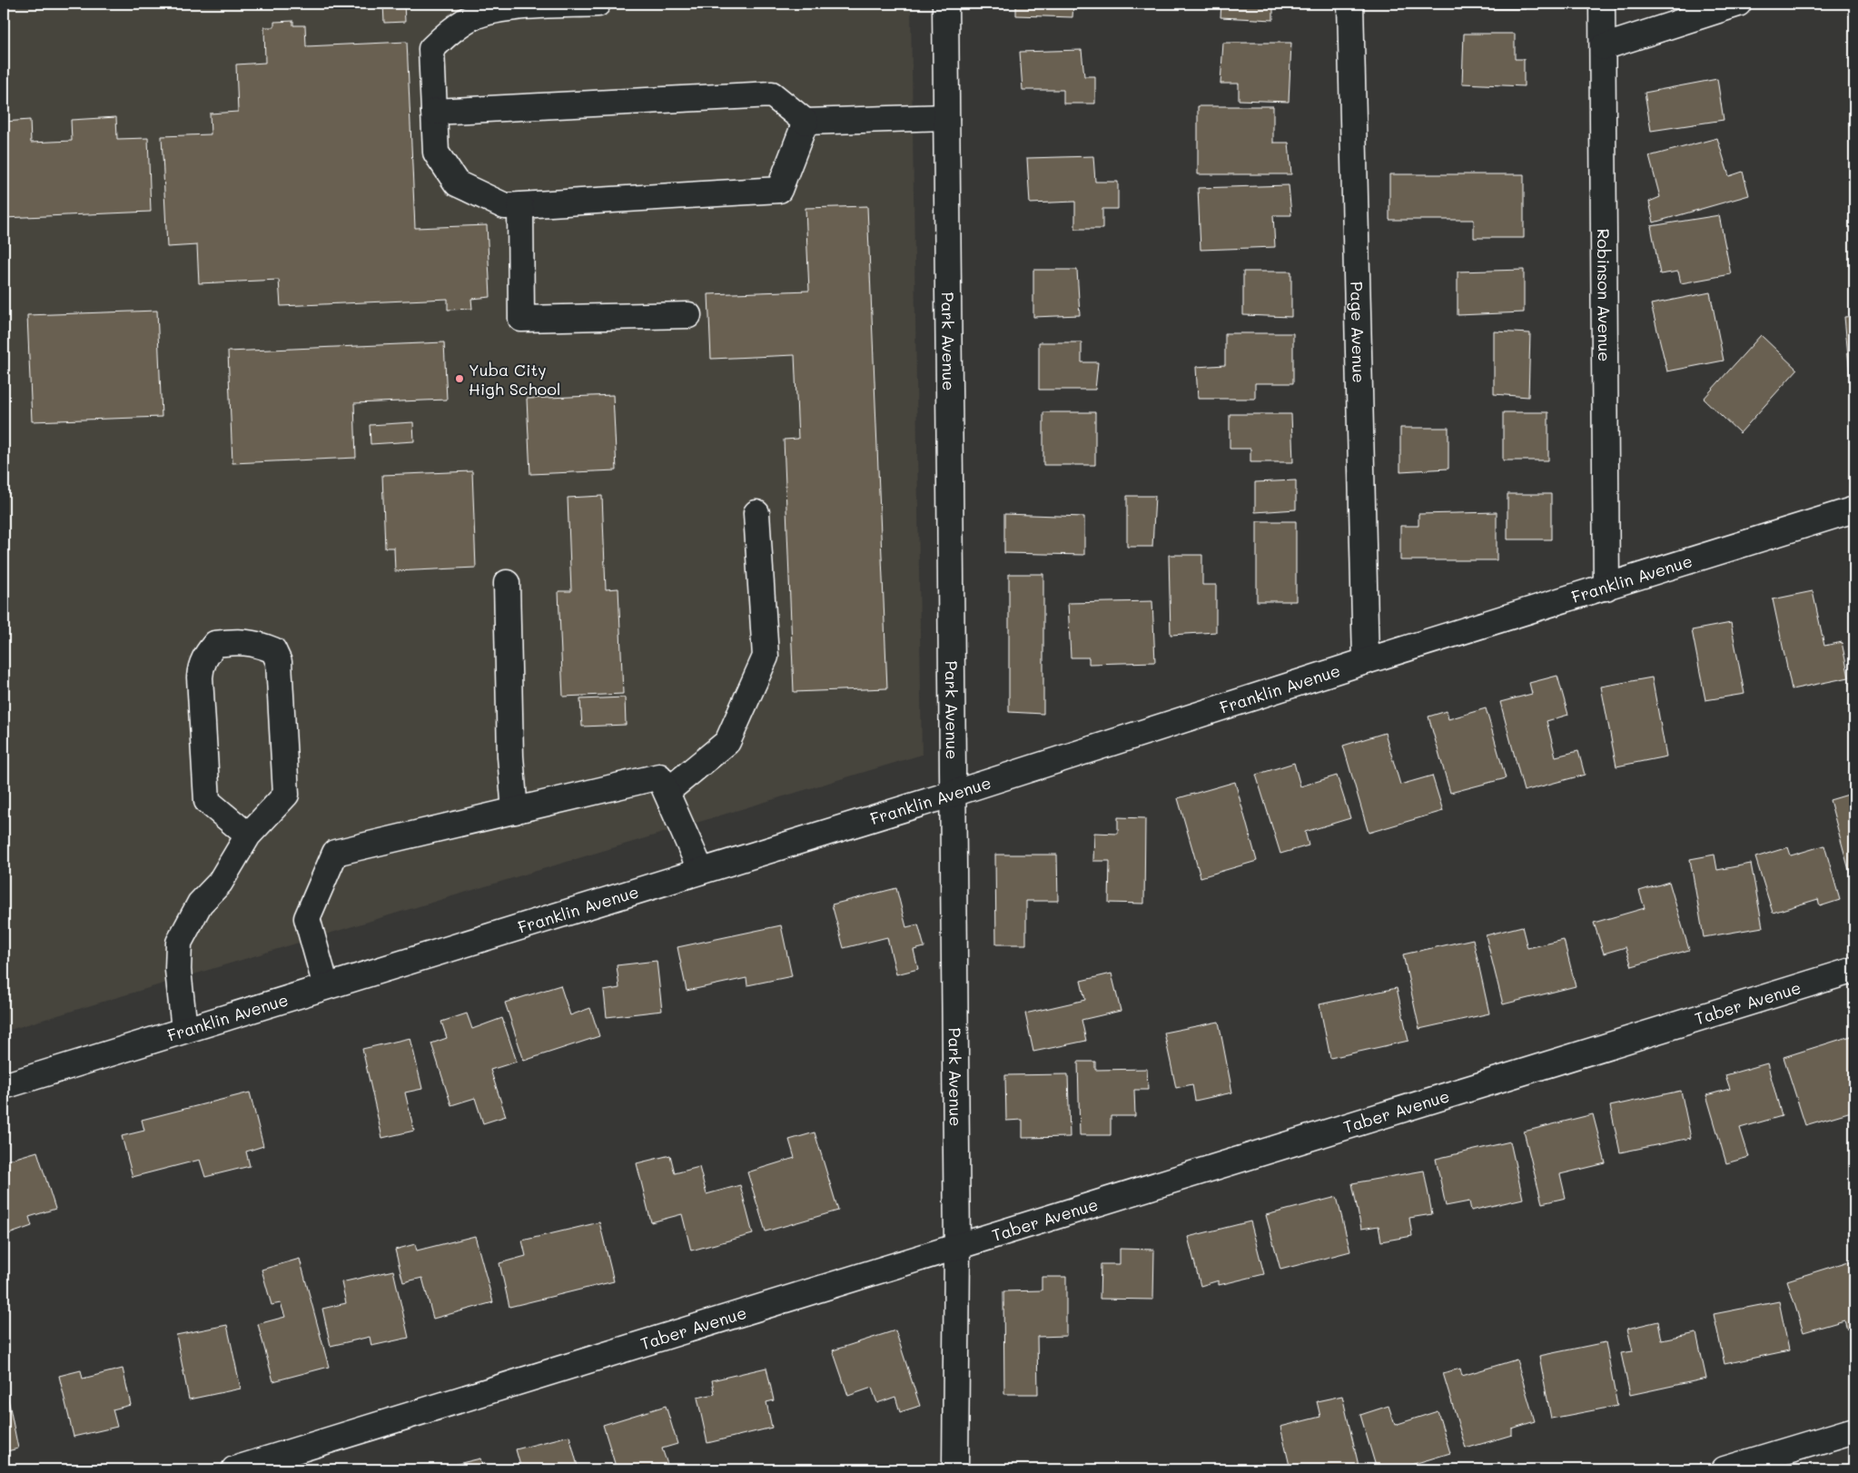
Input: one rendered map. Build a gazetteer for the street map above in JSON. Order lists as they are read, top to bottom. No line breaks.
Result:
{"streets":{"street":["Robinson Avenue","Page Avenue","Park Avenue","Franklin Avenue","Taber Avenue"]},"crossings":[["Robinson Avenue","Franklin Avenue"],["Page Avenue","Franklin Avenue"],["Park Avenue","Franklin Avenue"],["Park Avenue","Taber Avenue"]],"places":["Yuba City High School"]}
